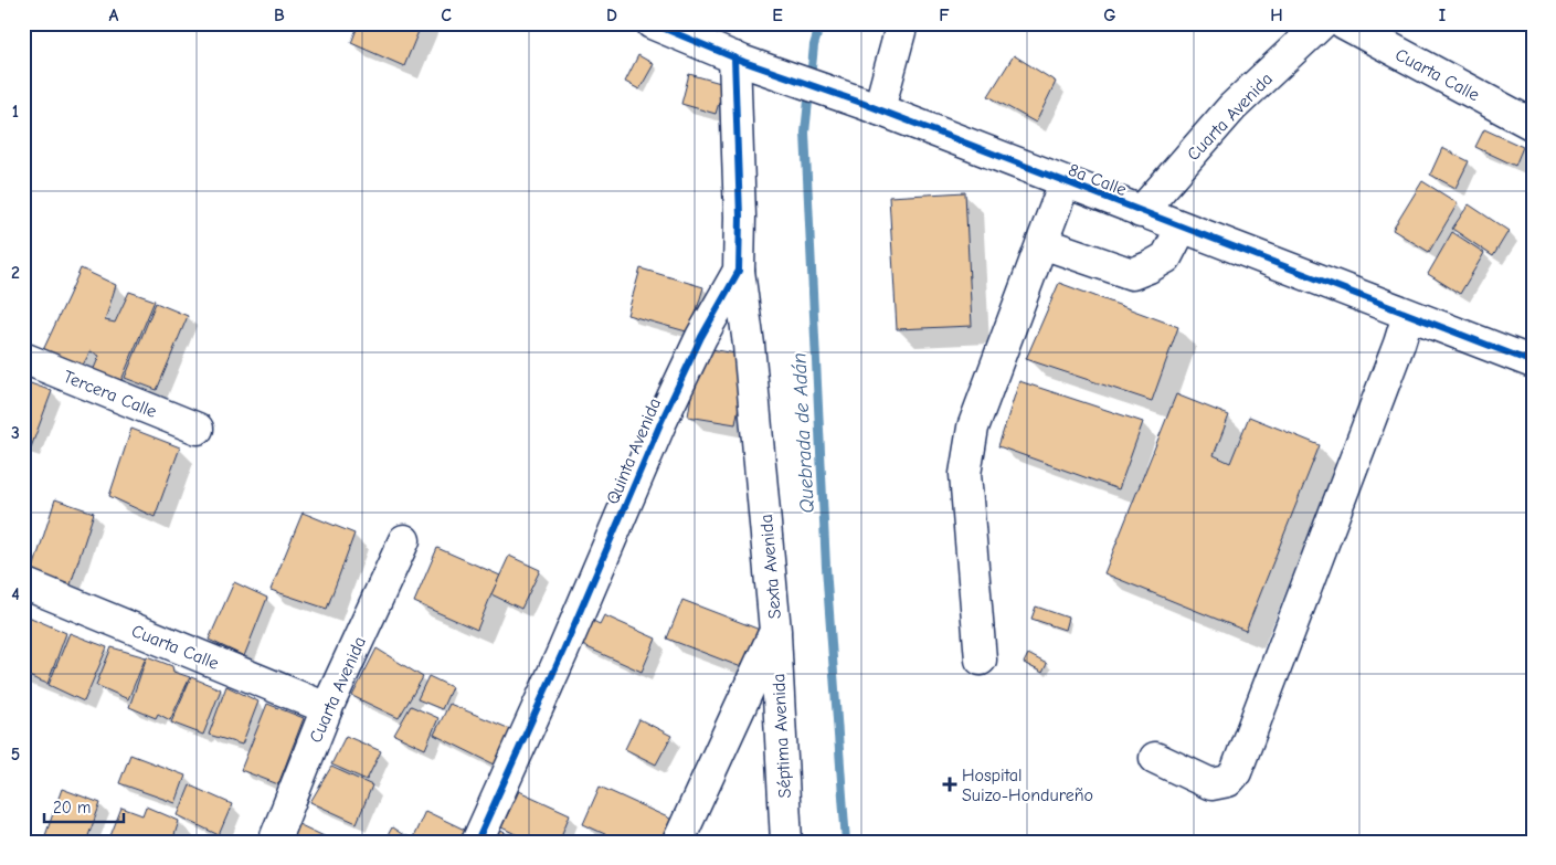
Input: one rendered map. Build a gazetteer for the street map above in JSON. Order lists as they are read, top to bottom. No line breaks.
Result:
{"streets":{"street":["Cuarta Calle","Cuarta Avenida","8a Calle","Tercera Calle","Quinta Avenida","Sexta Avenida","Séptima Avenida"]},"crossings":[["Cuarta Calle","Cuarta Avenida"],["Cuarta Avenida","8a Calle"],["Quinta Avenida","Sexta Avenida"],["Sexta Avenida","Séptima Avenida"]],"water":["Quebrada de Adán"],"places":{"health":["Hospital Suizo-Hondureño"]},"scale_bar":"20 m","grid":{"columns":["A","B","C","D","E","F","G","H","I"],"rows":["1","2","3","4","5"]}}
